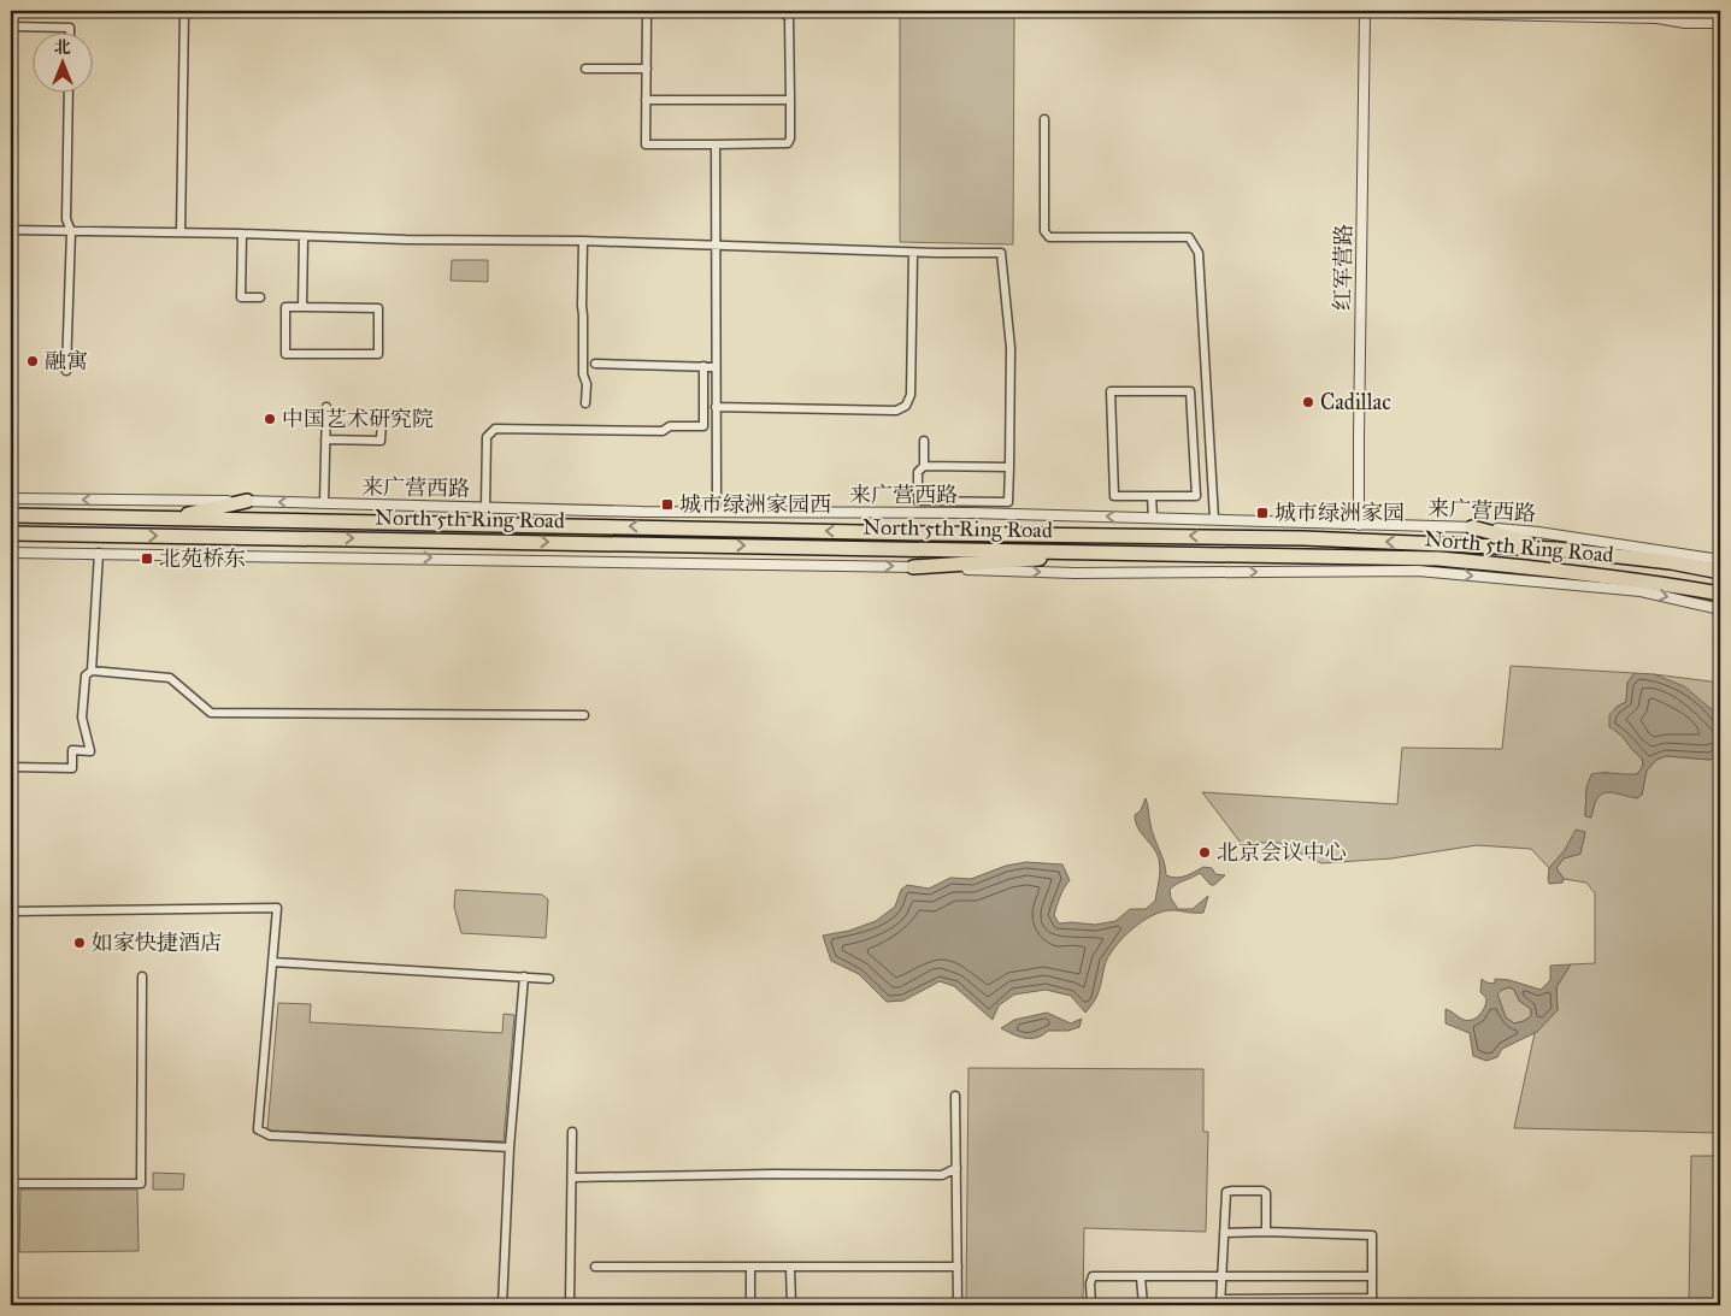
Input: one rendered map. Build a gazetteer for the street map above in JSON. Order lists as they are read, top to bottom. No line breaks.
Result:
{"streets":{"highway":["North 5th Ring Road"],"street":["红军营路","来广营西路"]},"crossings":[["红军营路","来广营西路"]],"places":{"other":["融寓","Cadillac","中国艺术研究院","北京会议中心","如家快捷酒店"],"transit":["城市绿洲家园西","城市绿洲家园","北苑桥东"]},"north":"top"}
